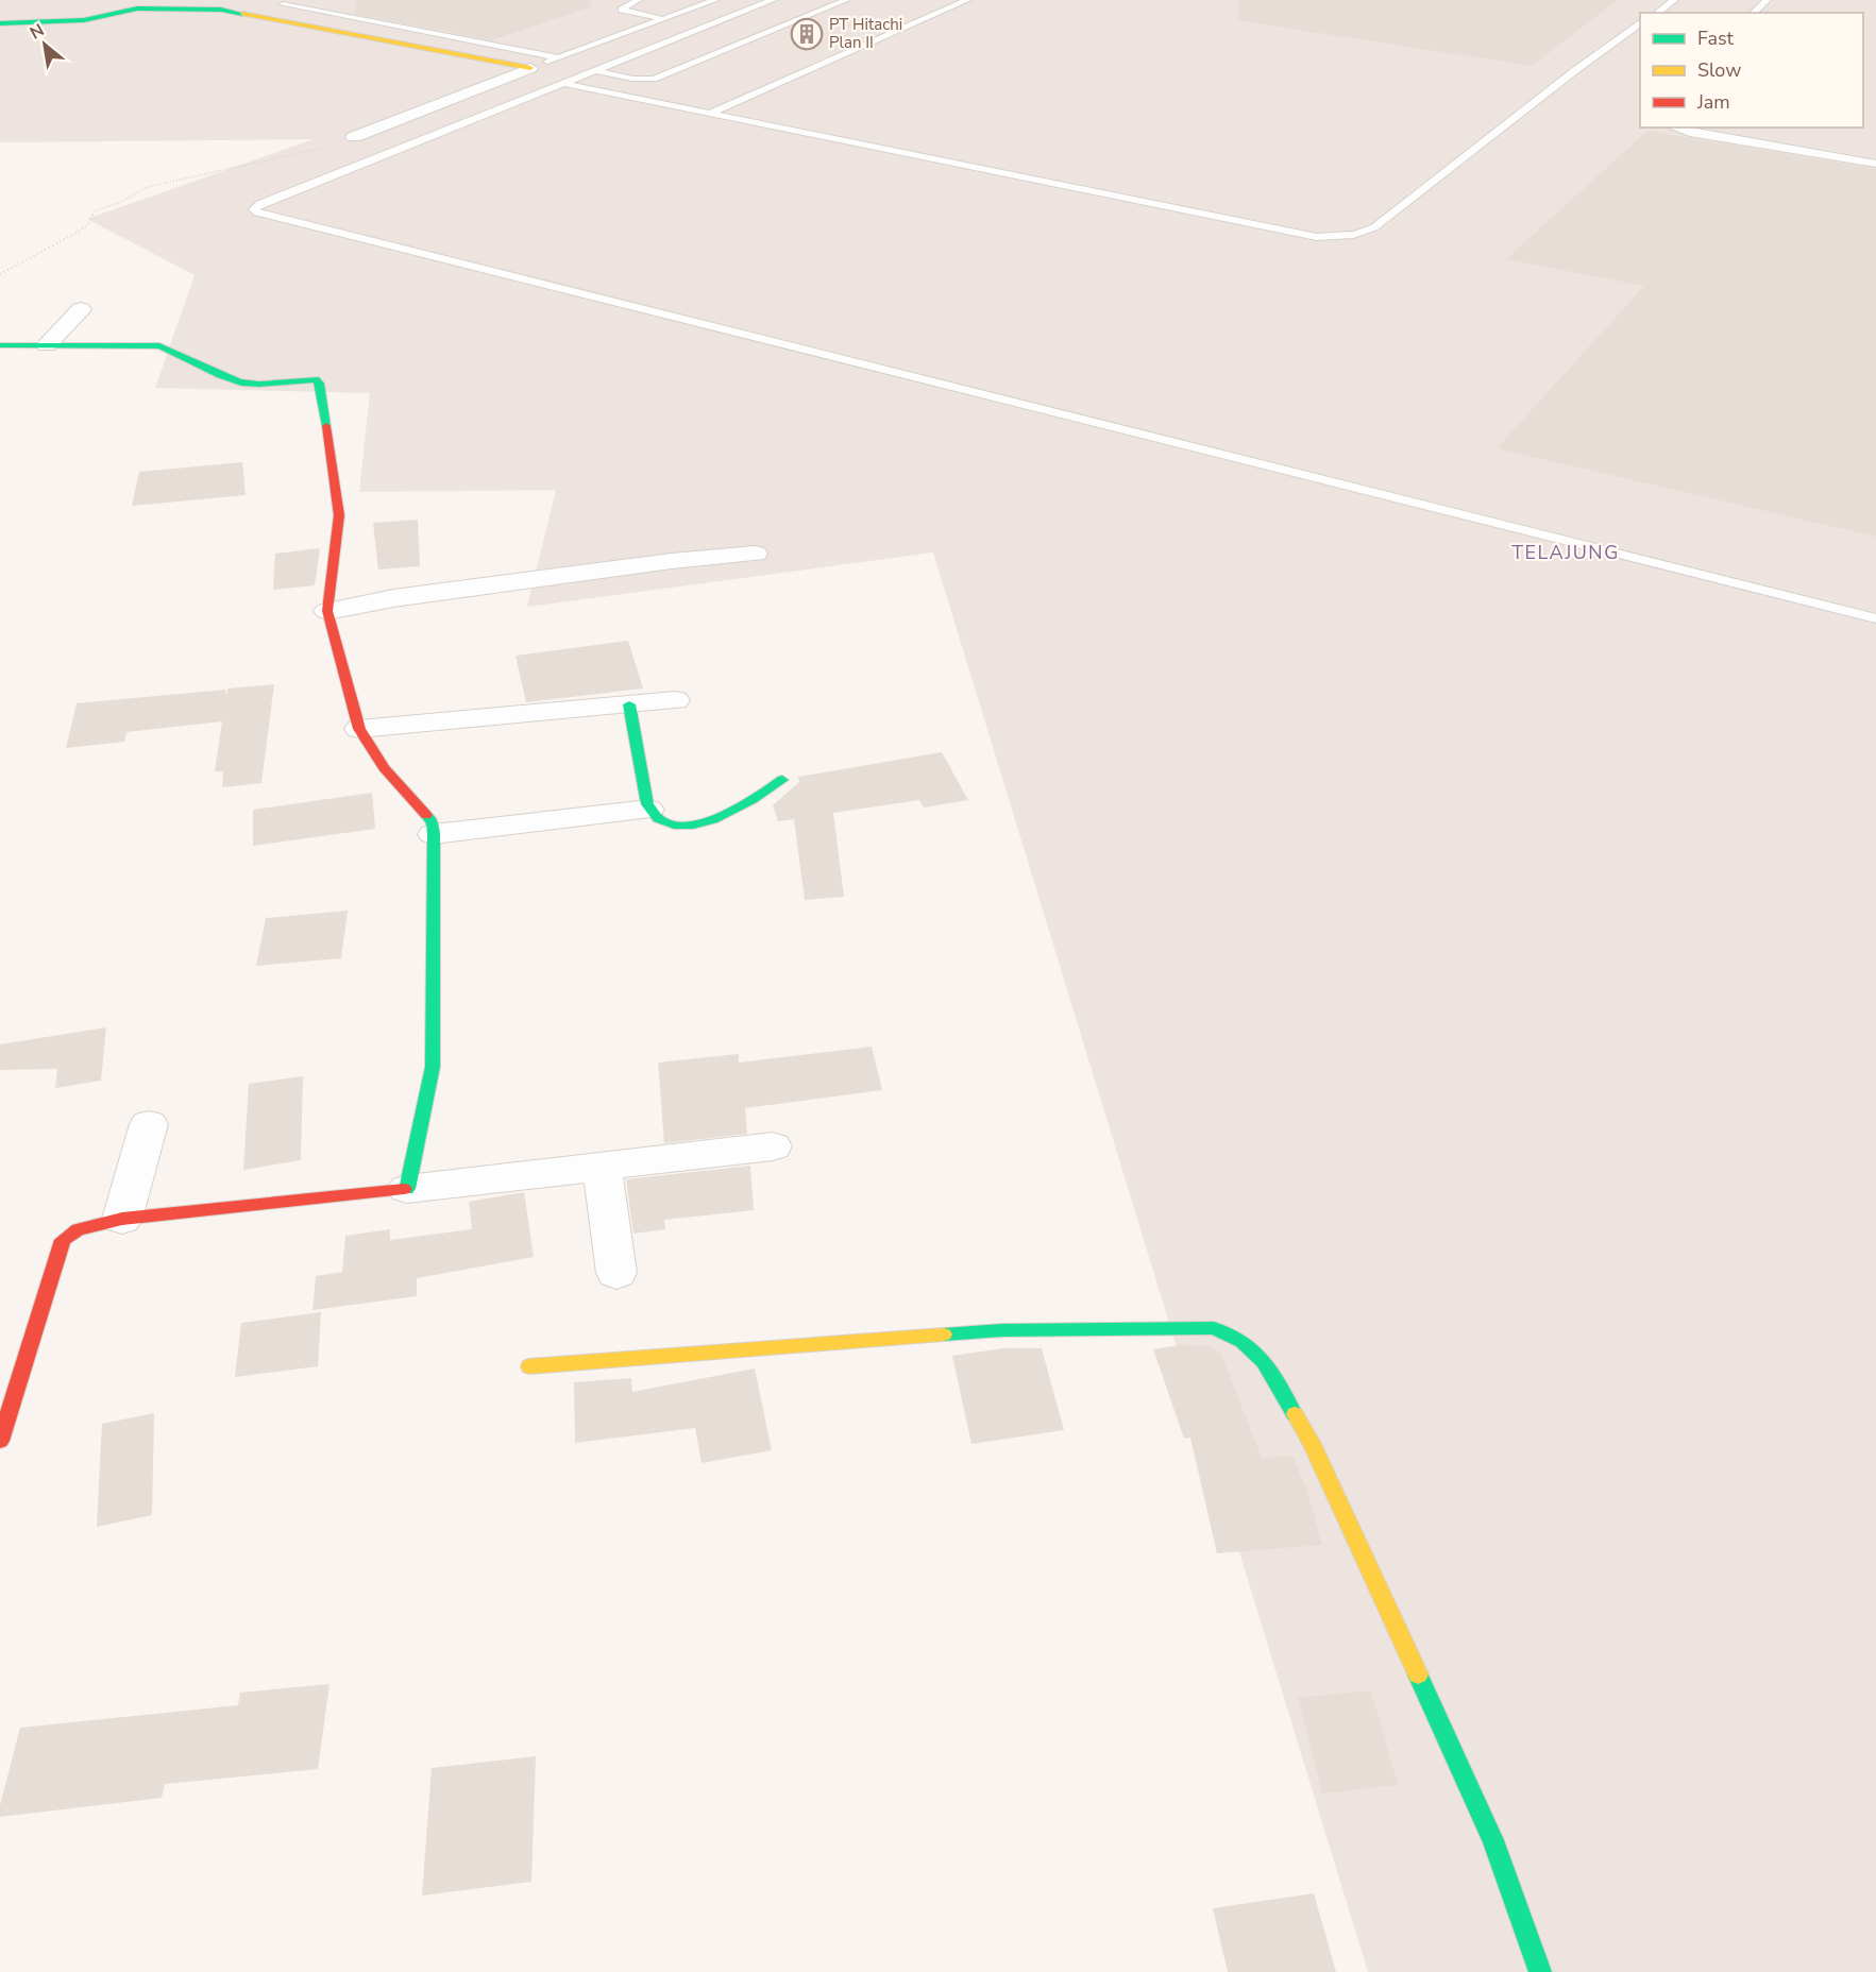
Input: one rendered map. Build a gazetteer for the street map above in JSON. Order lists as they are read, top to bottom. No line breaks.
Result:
{"districts":["TELAJUNG"],"places":{"building":["PT Hitachi Plan II"]},"legend":["Fast","Slow","Jam"],"north":"top left"}
